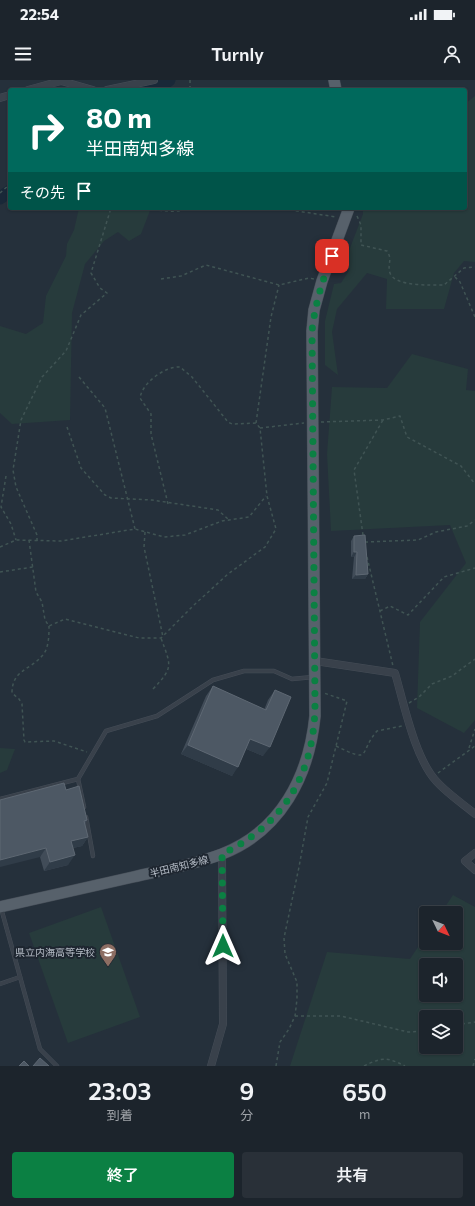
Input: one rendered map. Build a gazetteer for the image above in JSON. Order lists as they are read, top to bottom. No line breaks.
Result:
{"streets":{"main road":["半田南知多線"]},"places":{"school or university":["県立内海高等学校"]},"north":"bottom right","page":{"status":"22:54","header":"Turnly","turn":["80 m","半田南知多線"],"then":"その先","eta":["23:03","到着","9","分","650","m"],"buttons":["終了","共有"]}}
